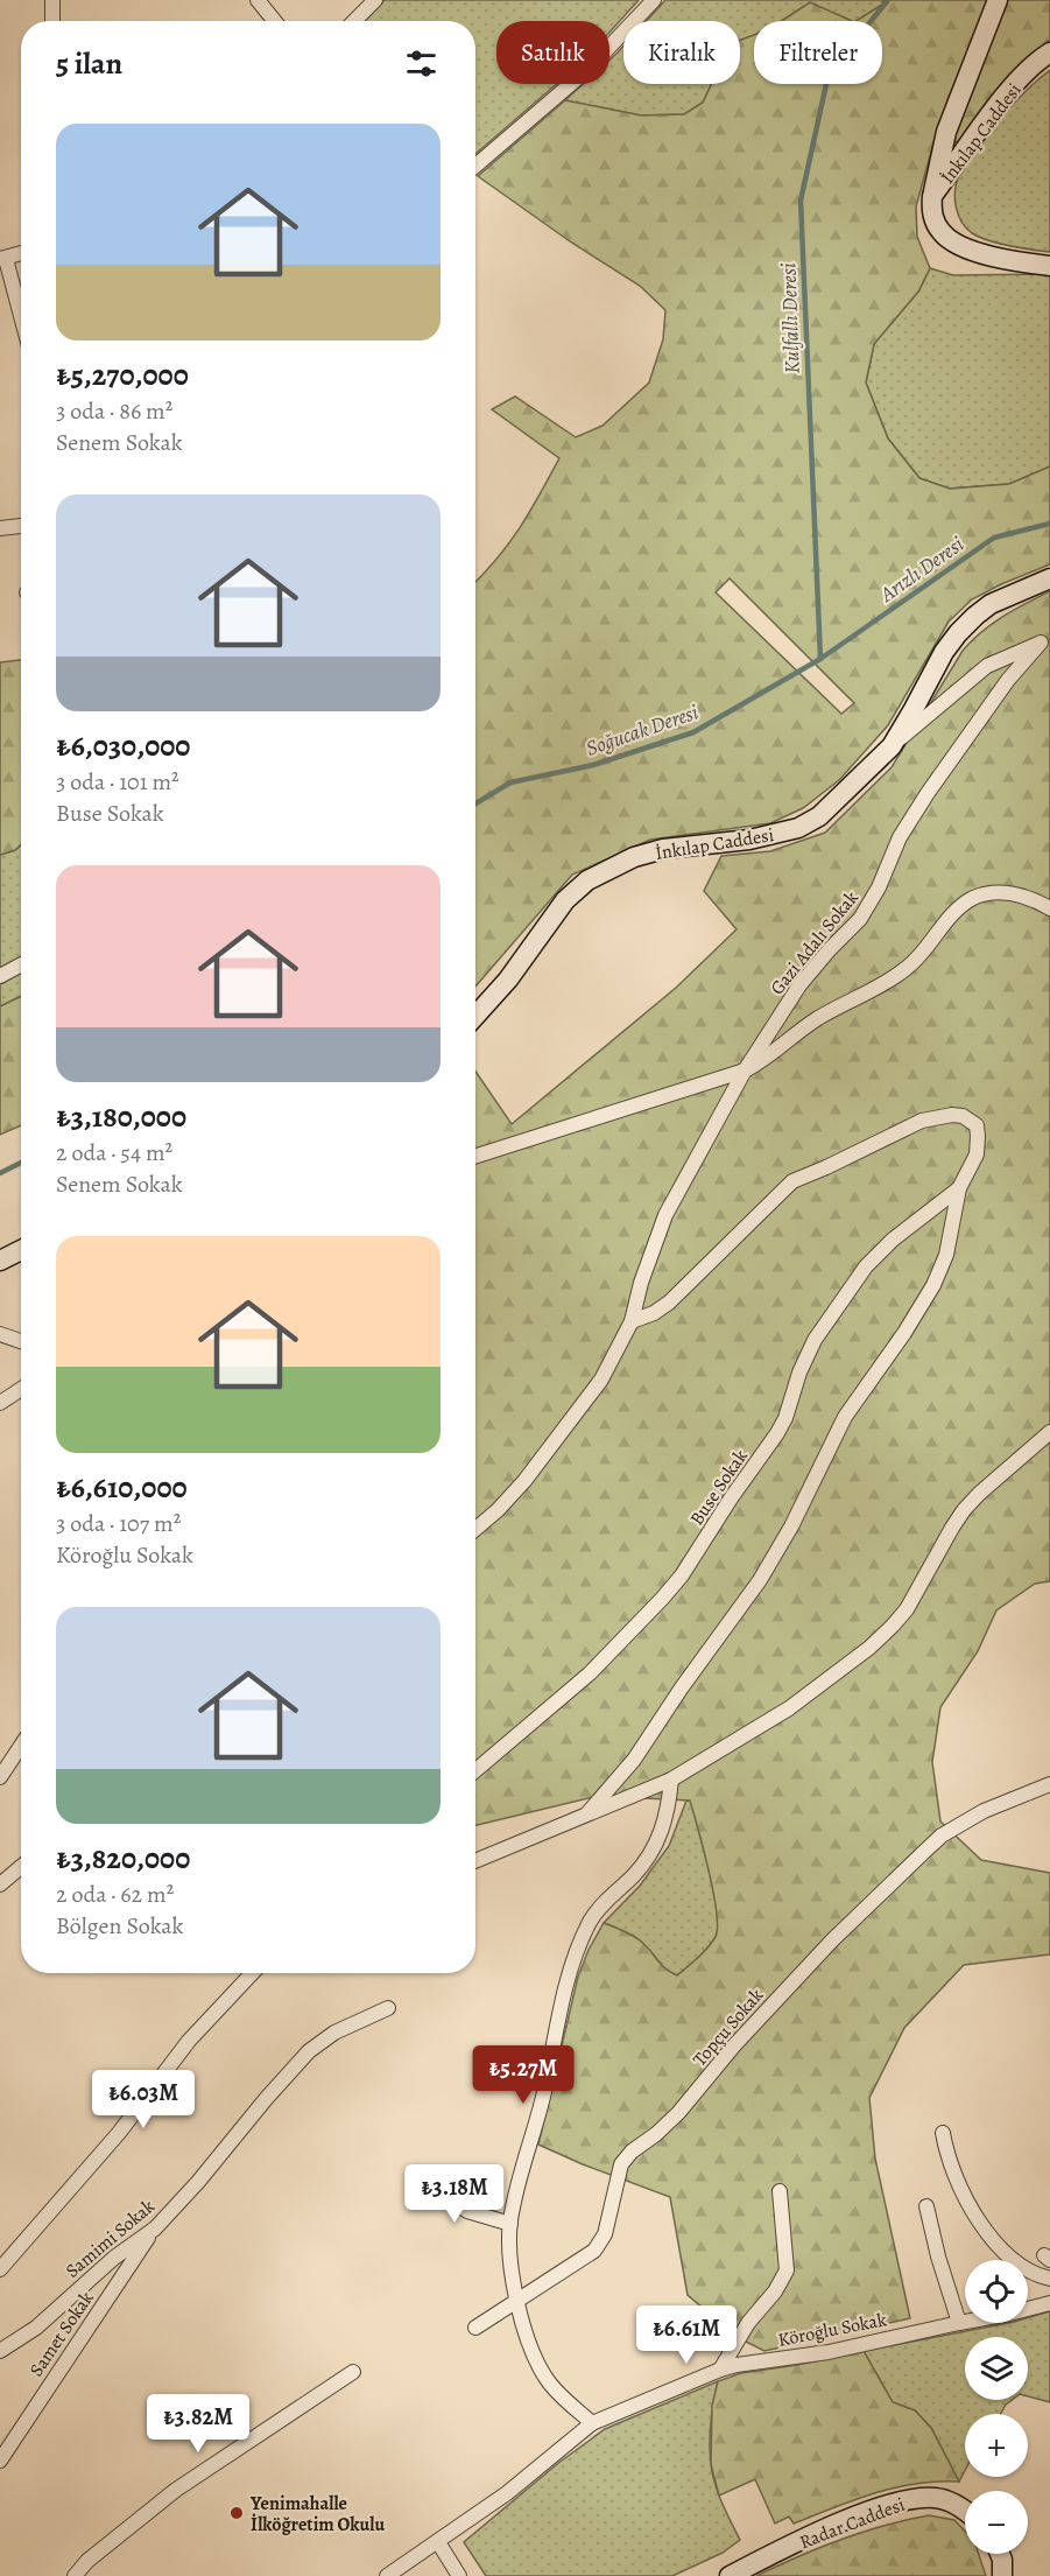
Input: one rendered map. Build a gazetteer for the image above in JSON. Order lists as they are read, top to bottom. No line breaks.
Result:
{"streets":{"street":["İnkılap Caddesi","Gazi Adalı Sokak","Buse Sokak","Topçu Sokak","Samimi Sokak","Köroğlu Sokak","Samet Sokak","Radar Caddesi"]},"crossings":[["Samimi Sokak","Samet Sokak"]],"water":["Kulfallı Deresi","Arızlı Deresi","Soğucak Deresi"],"places":["Yenimahalle İlköğretim Okulu"],"page":{"chip":["Satılık","Kiralık","Filtreler"],"heading":"5 ilan","list":[{"name":"₺5,270,000","note":"3 oda · 86 m² · Senem Sokak"},{"name":"₺6,030,000","note":"3 oda · 101 m² · Buse Sokak"},{"name":"₺3,180,000","note":"2 oda · 54 m² · Senem Sokak"},{"name":"₺6,610,000","note":"3 oda · 107 m² · Köroğlu Sokak"},{"name":"₺3,820,000","note":"2 oda · 62 m² · Bölgen Sokak"}],"price":["₺5.27M","₺6.03M","₺3.18M","₺6.61M","₺3.82M"],"map_buttons":["+","−"]}}
